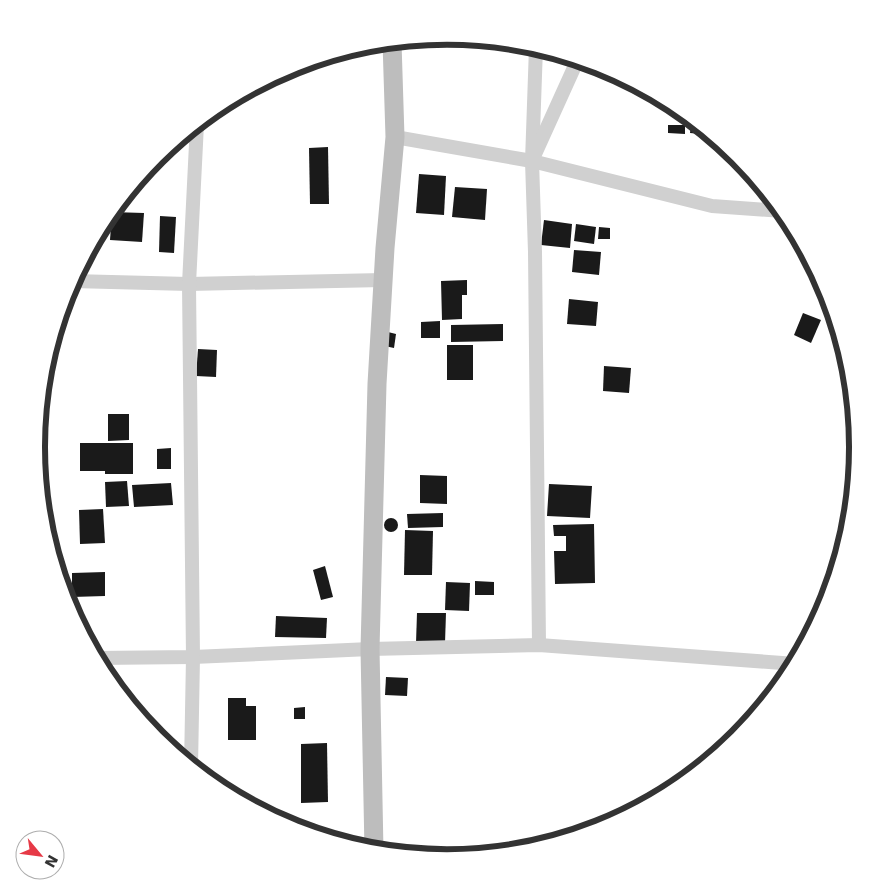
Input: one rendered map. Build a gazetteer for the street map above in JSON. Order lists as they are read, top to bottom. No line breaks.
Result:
{"north":"bottom right"}
